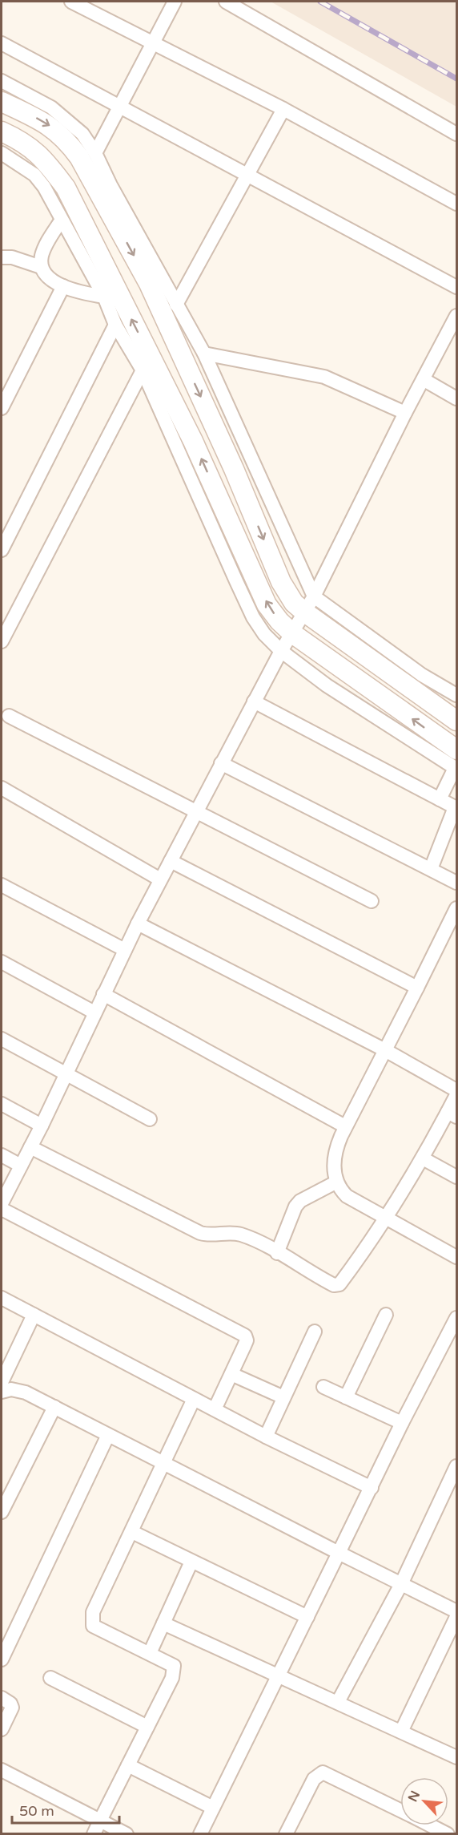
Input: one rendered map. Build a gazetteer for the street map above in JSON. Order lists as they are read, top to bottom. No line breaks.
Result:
{"scale_bar":"50 m","north":"top left"}
